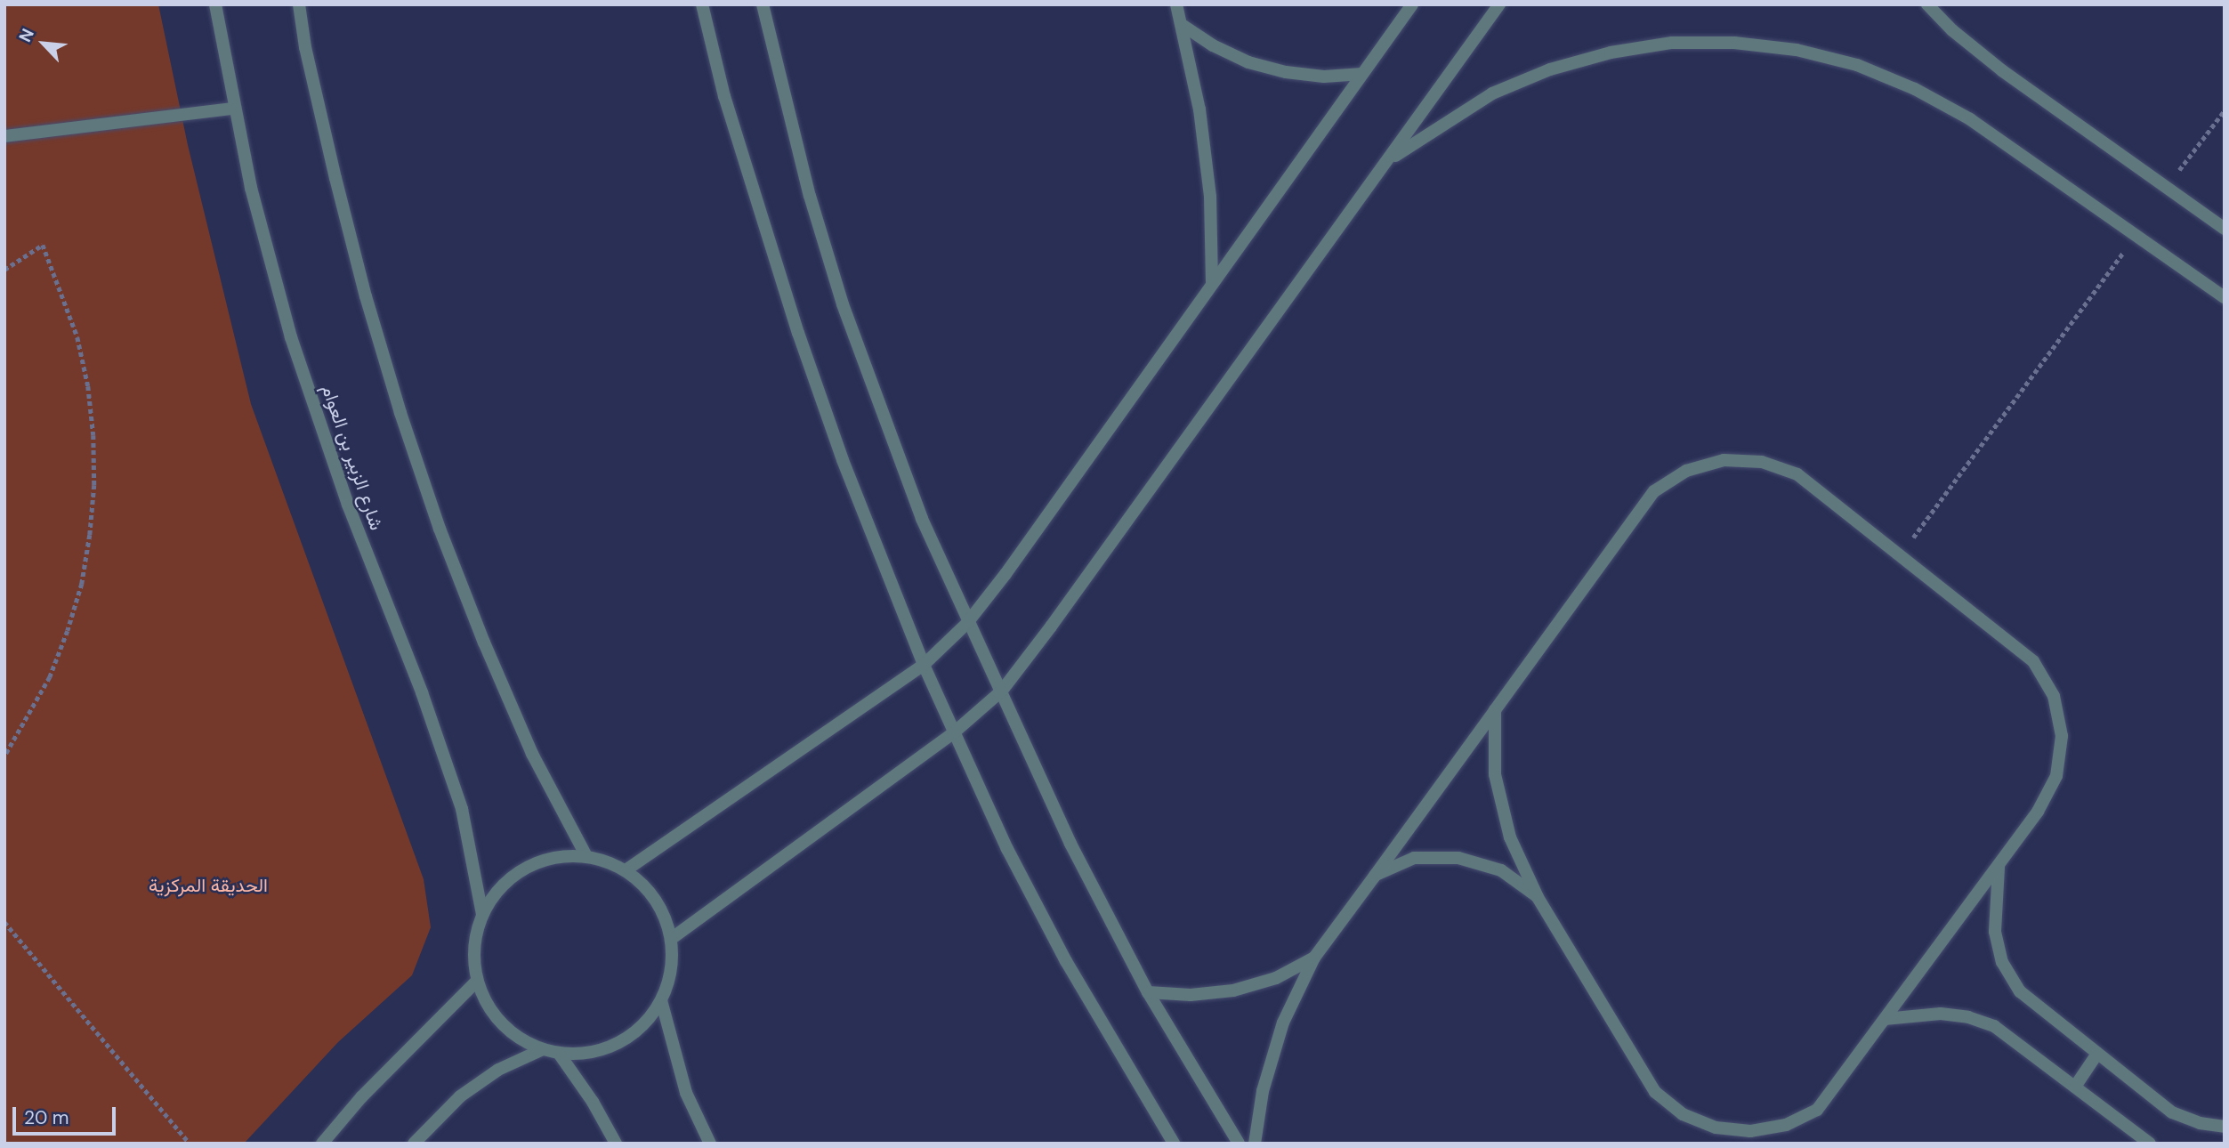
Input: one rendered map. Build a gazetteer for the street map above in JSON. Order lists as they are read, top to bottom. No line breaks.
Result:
{"streets":{"street":["شارع الزبير بن العوام"]},"parks":["الحديقة المركزية"],"scale_bar":"20 m","north":"top left"}
